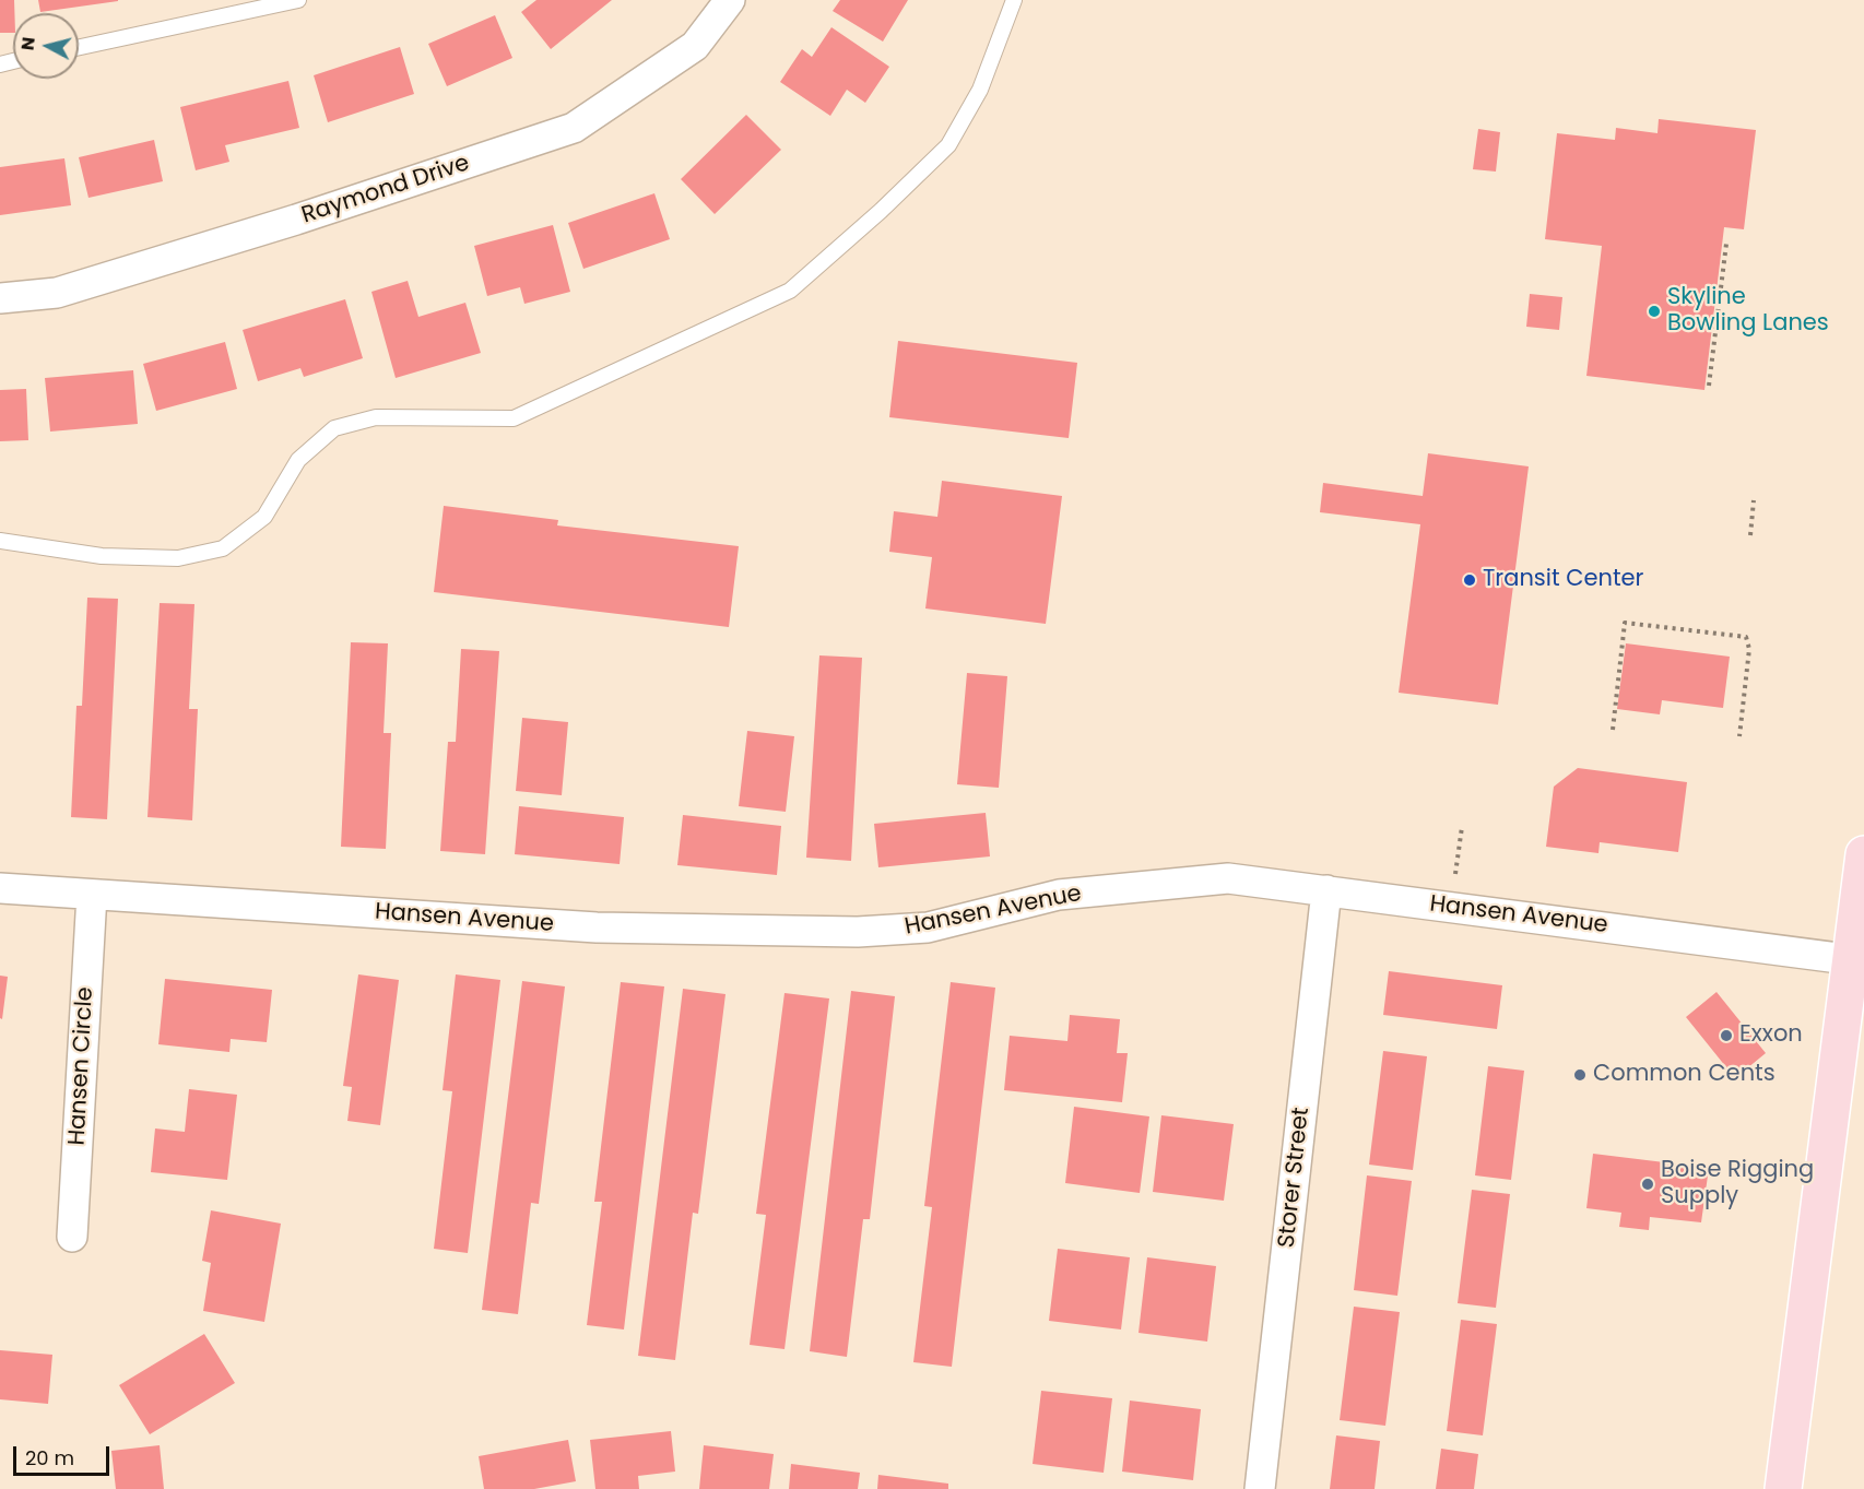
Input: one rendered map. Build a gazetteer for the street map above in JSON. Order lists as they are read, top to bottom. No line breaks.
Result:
{"streets":{"street":["Raymond Drive","Hansen Avenue","Hansen Circle","Storer Street"]},"crossings":[["Hansen Avenue","Hansen Circle"],["Hansen Avenue","Storer Street"]],"places":["Skyline Bowling Lanes","Transit Center","Exxon","Common Cents","Boise Rigging Supply"],"scale_bar":"20 m","north":"left"}
